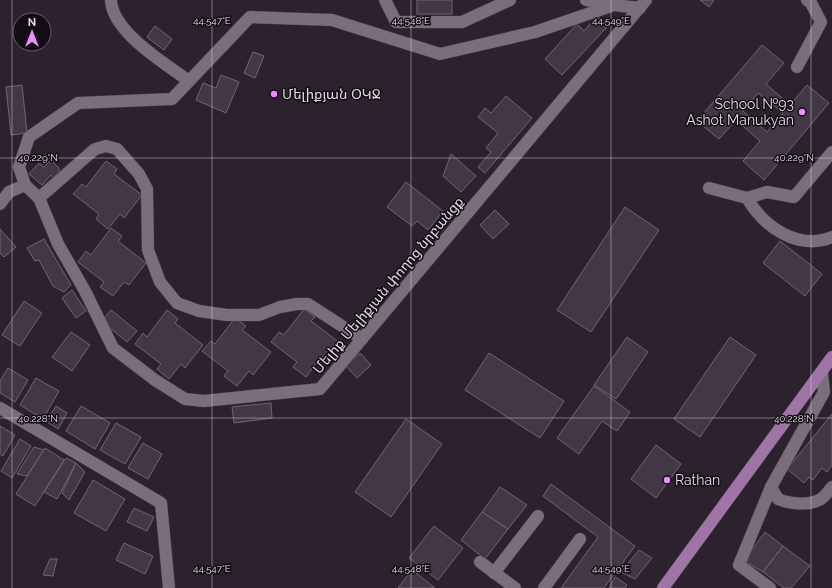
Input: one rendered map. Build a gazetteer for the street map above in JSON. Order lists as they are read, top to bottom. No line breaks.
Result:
{"streets":{"street":["Մելիք Մելիքյան փողոց նրբանցք"]},"places":["Մելիքյան ՕԿՋ","School №93 Ashot Manukyan","Rathan"],"north":"top","coordinates":["44.547°E","44.548°E","44.549°E","40.229°N","40.228°N"]}
